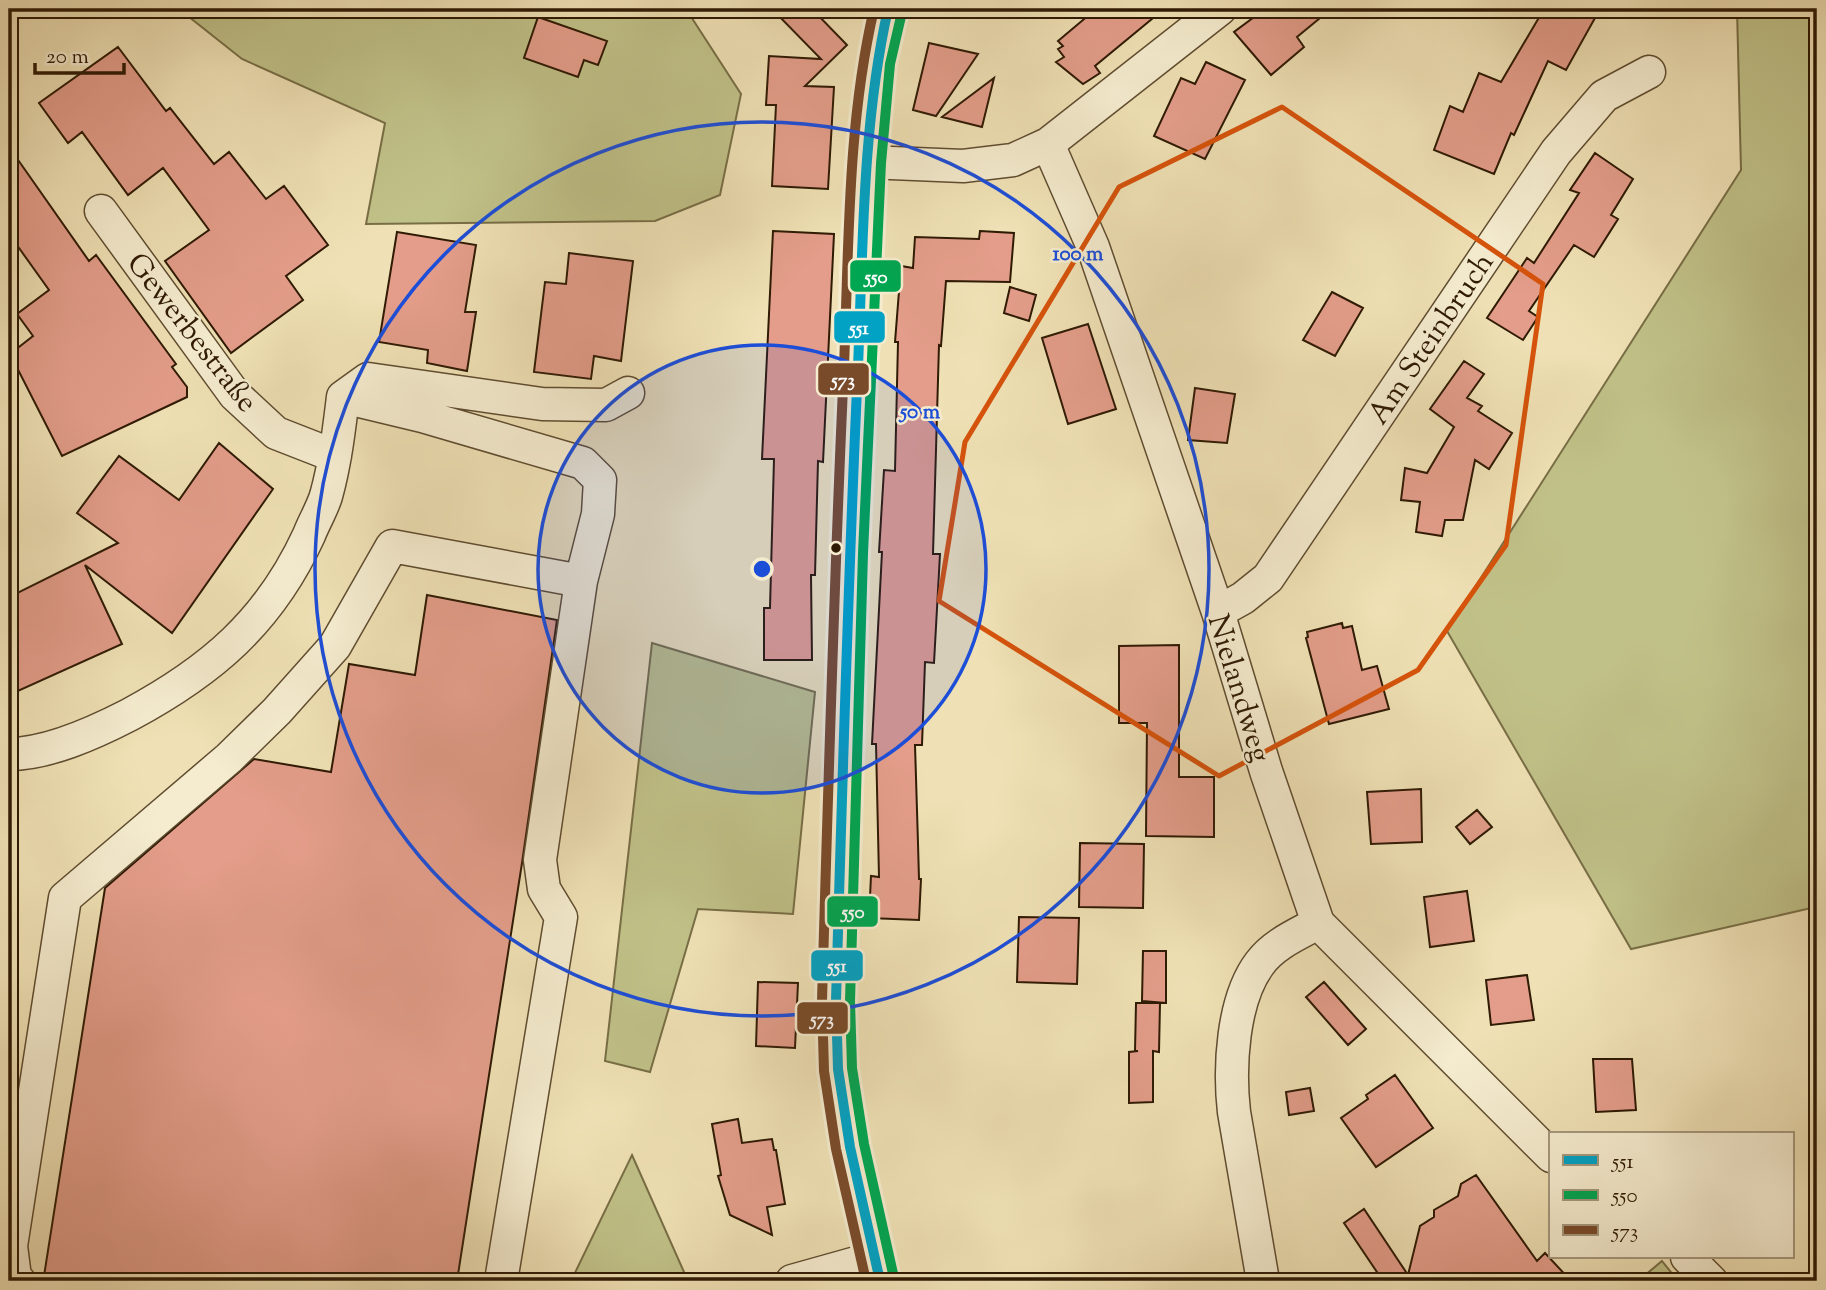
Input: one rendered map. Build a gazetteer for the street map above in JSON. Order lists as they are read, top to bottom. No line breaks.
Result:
{"streets":{"street":["Gewerbestraße","Am Steinbruch","Nielandweg"]},"crossings":[["Am Steinbruch","Nielandweg"]],"lines":["transit line 551","transit line 573","transit line 550"],"legend":["551","550","573"],"scale_bar":"20 m","rings":["100 m","50 m"]}
